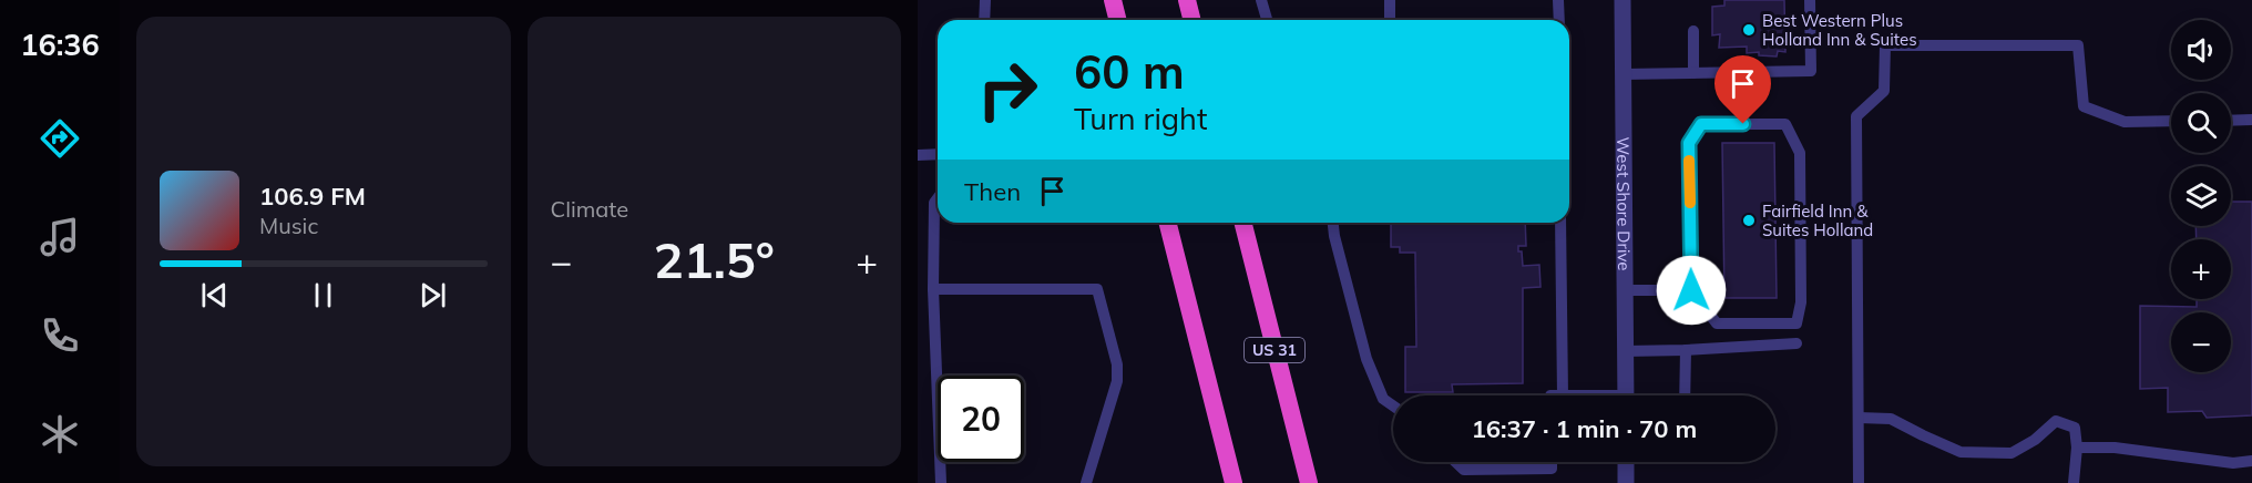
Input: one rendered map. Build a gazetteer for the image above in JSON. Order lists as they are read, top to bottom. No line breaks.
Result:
{"streets":{"highway":["US 31"],"street":["West Shore Drive"]},"places":["Best Western Plus Holland Inn & Suites","Fairfield Inn & Suites Holland"],"page":{"tabs":"16:36","tile":"Climate","map_buttons":["+","−"],"turn":["60 m","Turn right"],"then":"Then","song":["106.9 FM","Music"],"heat":["−","21.5°","+"],"limit":"20","trip":"16:37 · 1 min · 70 m"}}
